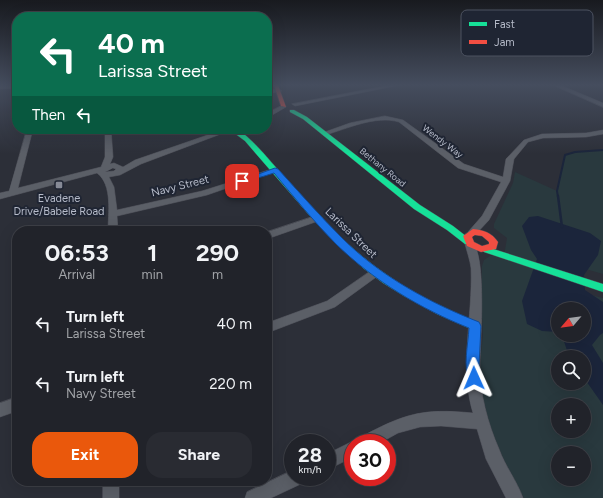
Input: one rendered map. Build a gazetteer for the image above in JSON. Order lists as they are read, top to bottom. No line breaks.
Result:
{"streets":{"street":["Wendy Way","Bethany Road","Navy Street","Larissa Street"]},"crossings":[["Wendy Way","Bethany Road"],["Navy Street","Larissa Street"]],"places":{"transit":["Evadene Drive/Babele Road"]},"legend":["Fast","Jam"],"north":"bottom left","page":{"turn":["40 m","Larissa Street"],"then":"Then","eta":["06:53","Arrival","1","min","290","m"],"list":[{"name":"Turn left","note":"Larissa Street","value":"40 m"},{"name":"Turn left","note":"Navy Street","value":"220 m"}],"map_buttons":["+","−"],"buttons":["Exit","Share"],"speed":"28 km/h","limit":"30"}}
